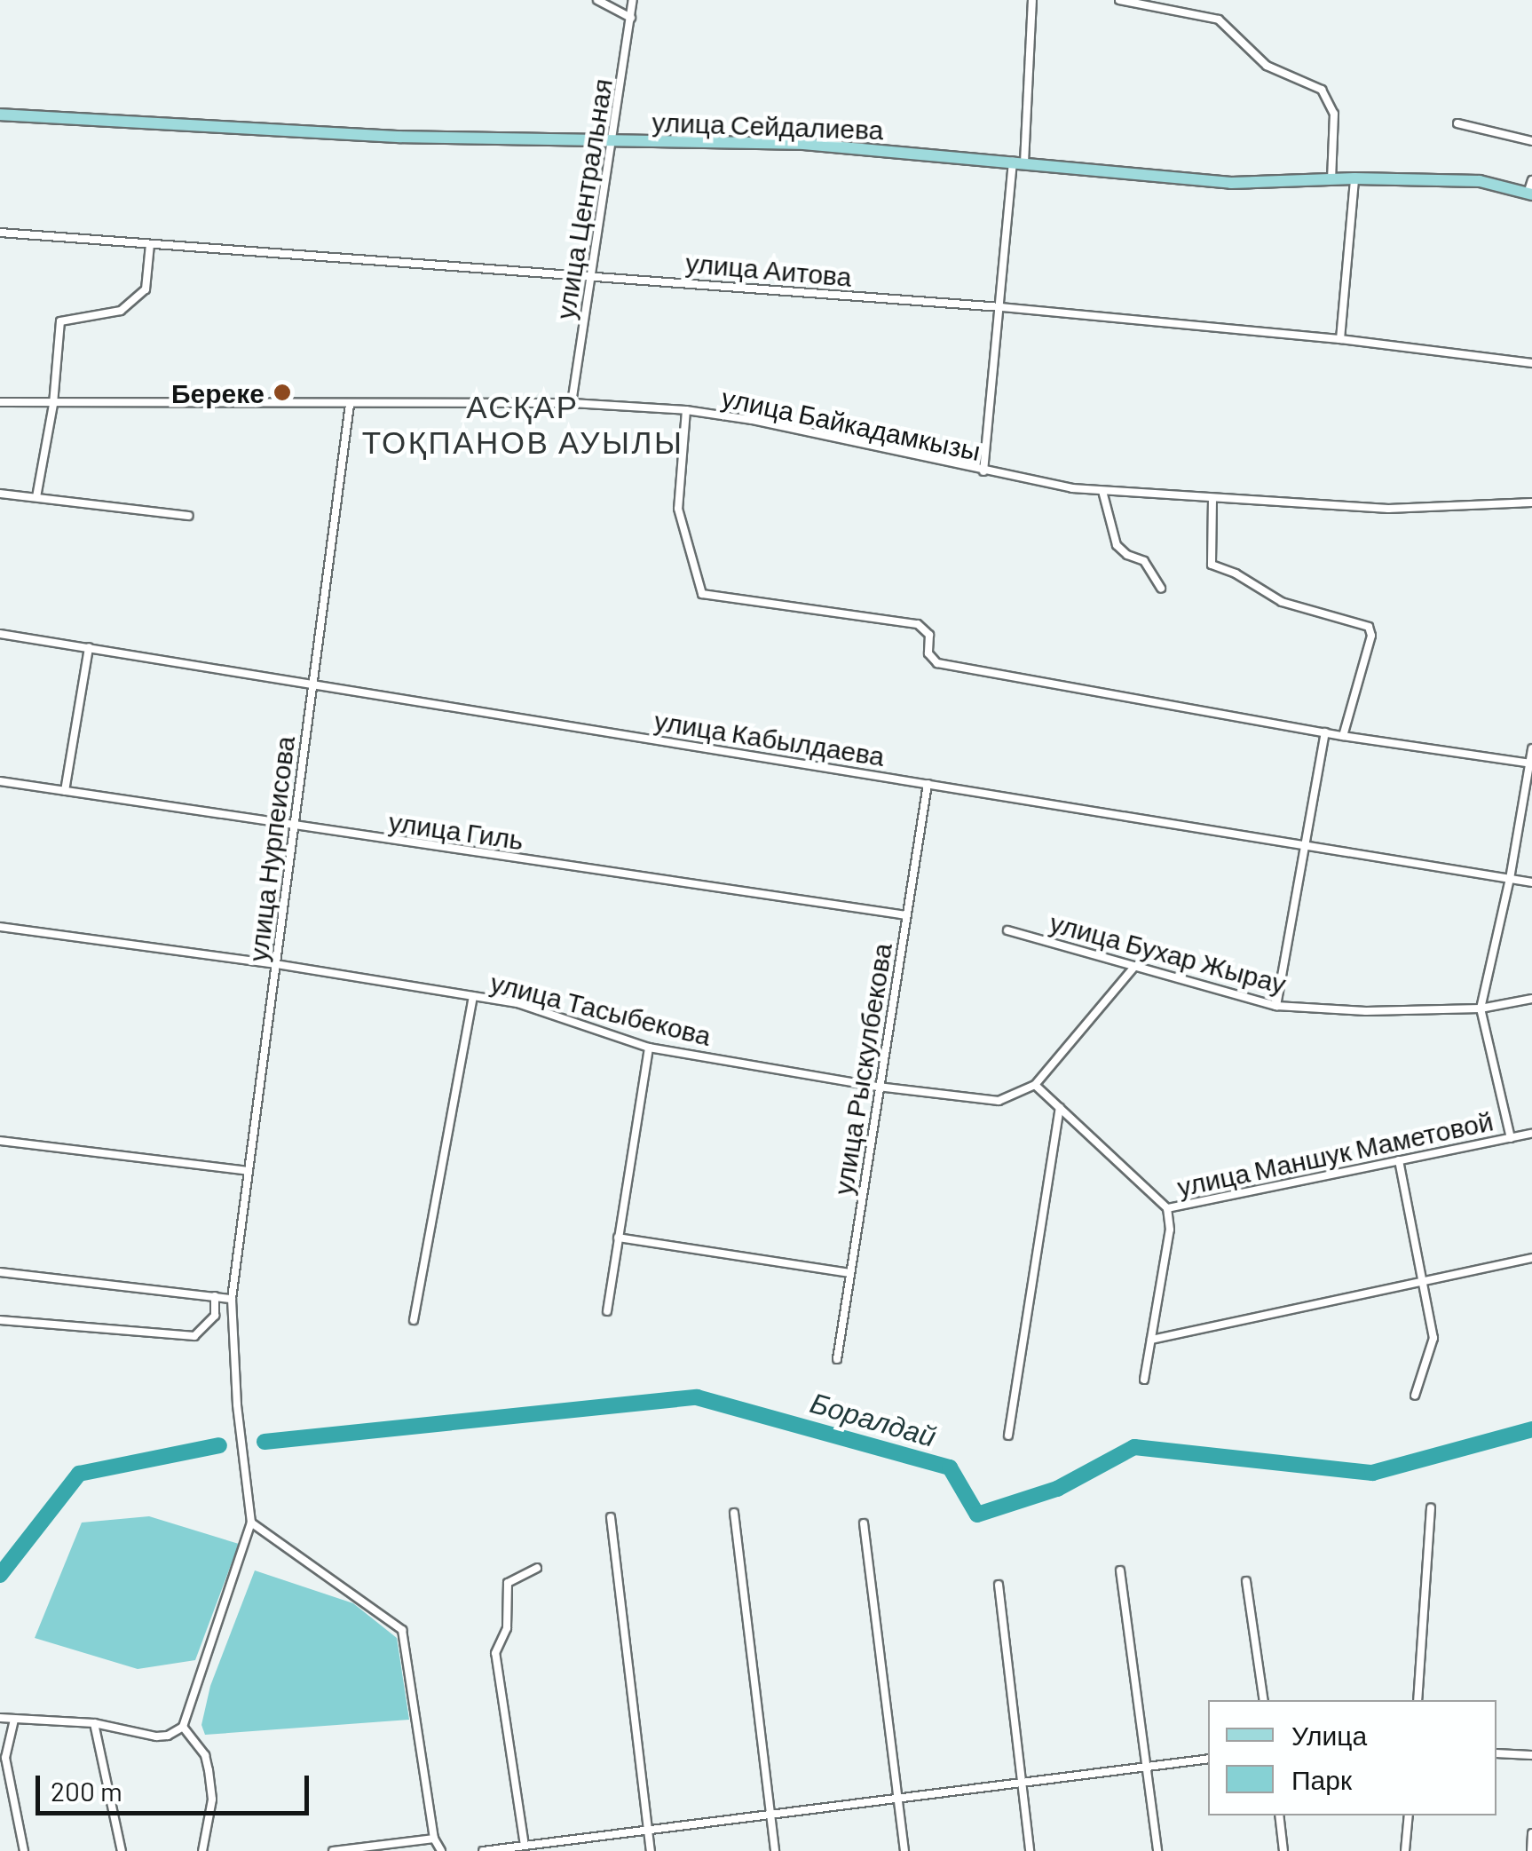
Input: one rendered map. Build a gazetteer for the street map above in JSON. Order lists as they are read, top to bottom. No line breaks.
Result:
{"streets":{"main road":["улица Сейдалиева"],"street":["улица Центральная","улица Аитова","улица Байкадамкызы","улица Кабылдаева","улица Гиль","улица Нурпеисова","улица Бухар Жырау","улица Тасыбекова","улица Рыскулбекова","улица Маншук Маметовой"]},"crossings":[["улица Сейдалиева","улица Центральная"],["улица Центральная","улица Аитова"],["улица Центральная","улица Байкадамкызы"],["улица Байкадамкызы","улица Нурпеисова"],["улица Кабылдаева","улица Нурпеисова"],["улица Кабылдаева","улица Рыскулбекова"],["улица Гиль","улица Нурпеисова"],["улица Гиль","улица Рыскулбекова"],["улица Нурпеисова","улица Тасыбекова"],["улица Бухар Жырау","улица Тасыбекова"],["улица Тасыбекова","улица Рыскулбекова"],["улица Тасыбекова","улица Маншук Маметовой"]],"districts":["АСҚАР ТОҚПАНОВ АУЫЛЫ"],"water":["Боралдай"],"places":["Береке"],"legend":["Улица","Парк"],"scale_bar":"200 m"}
